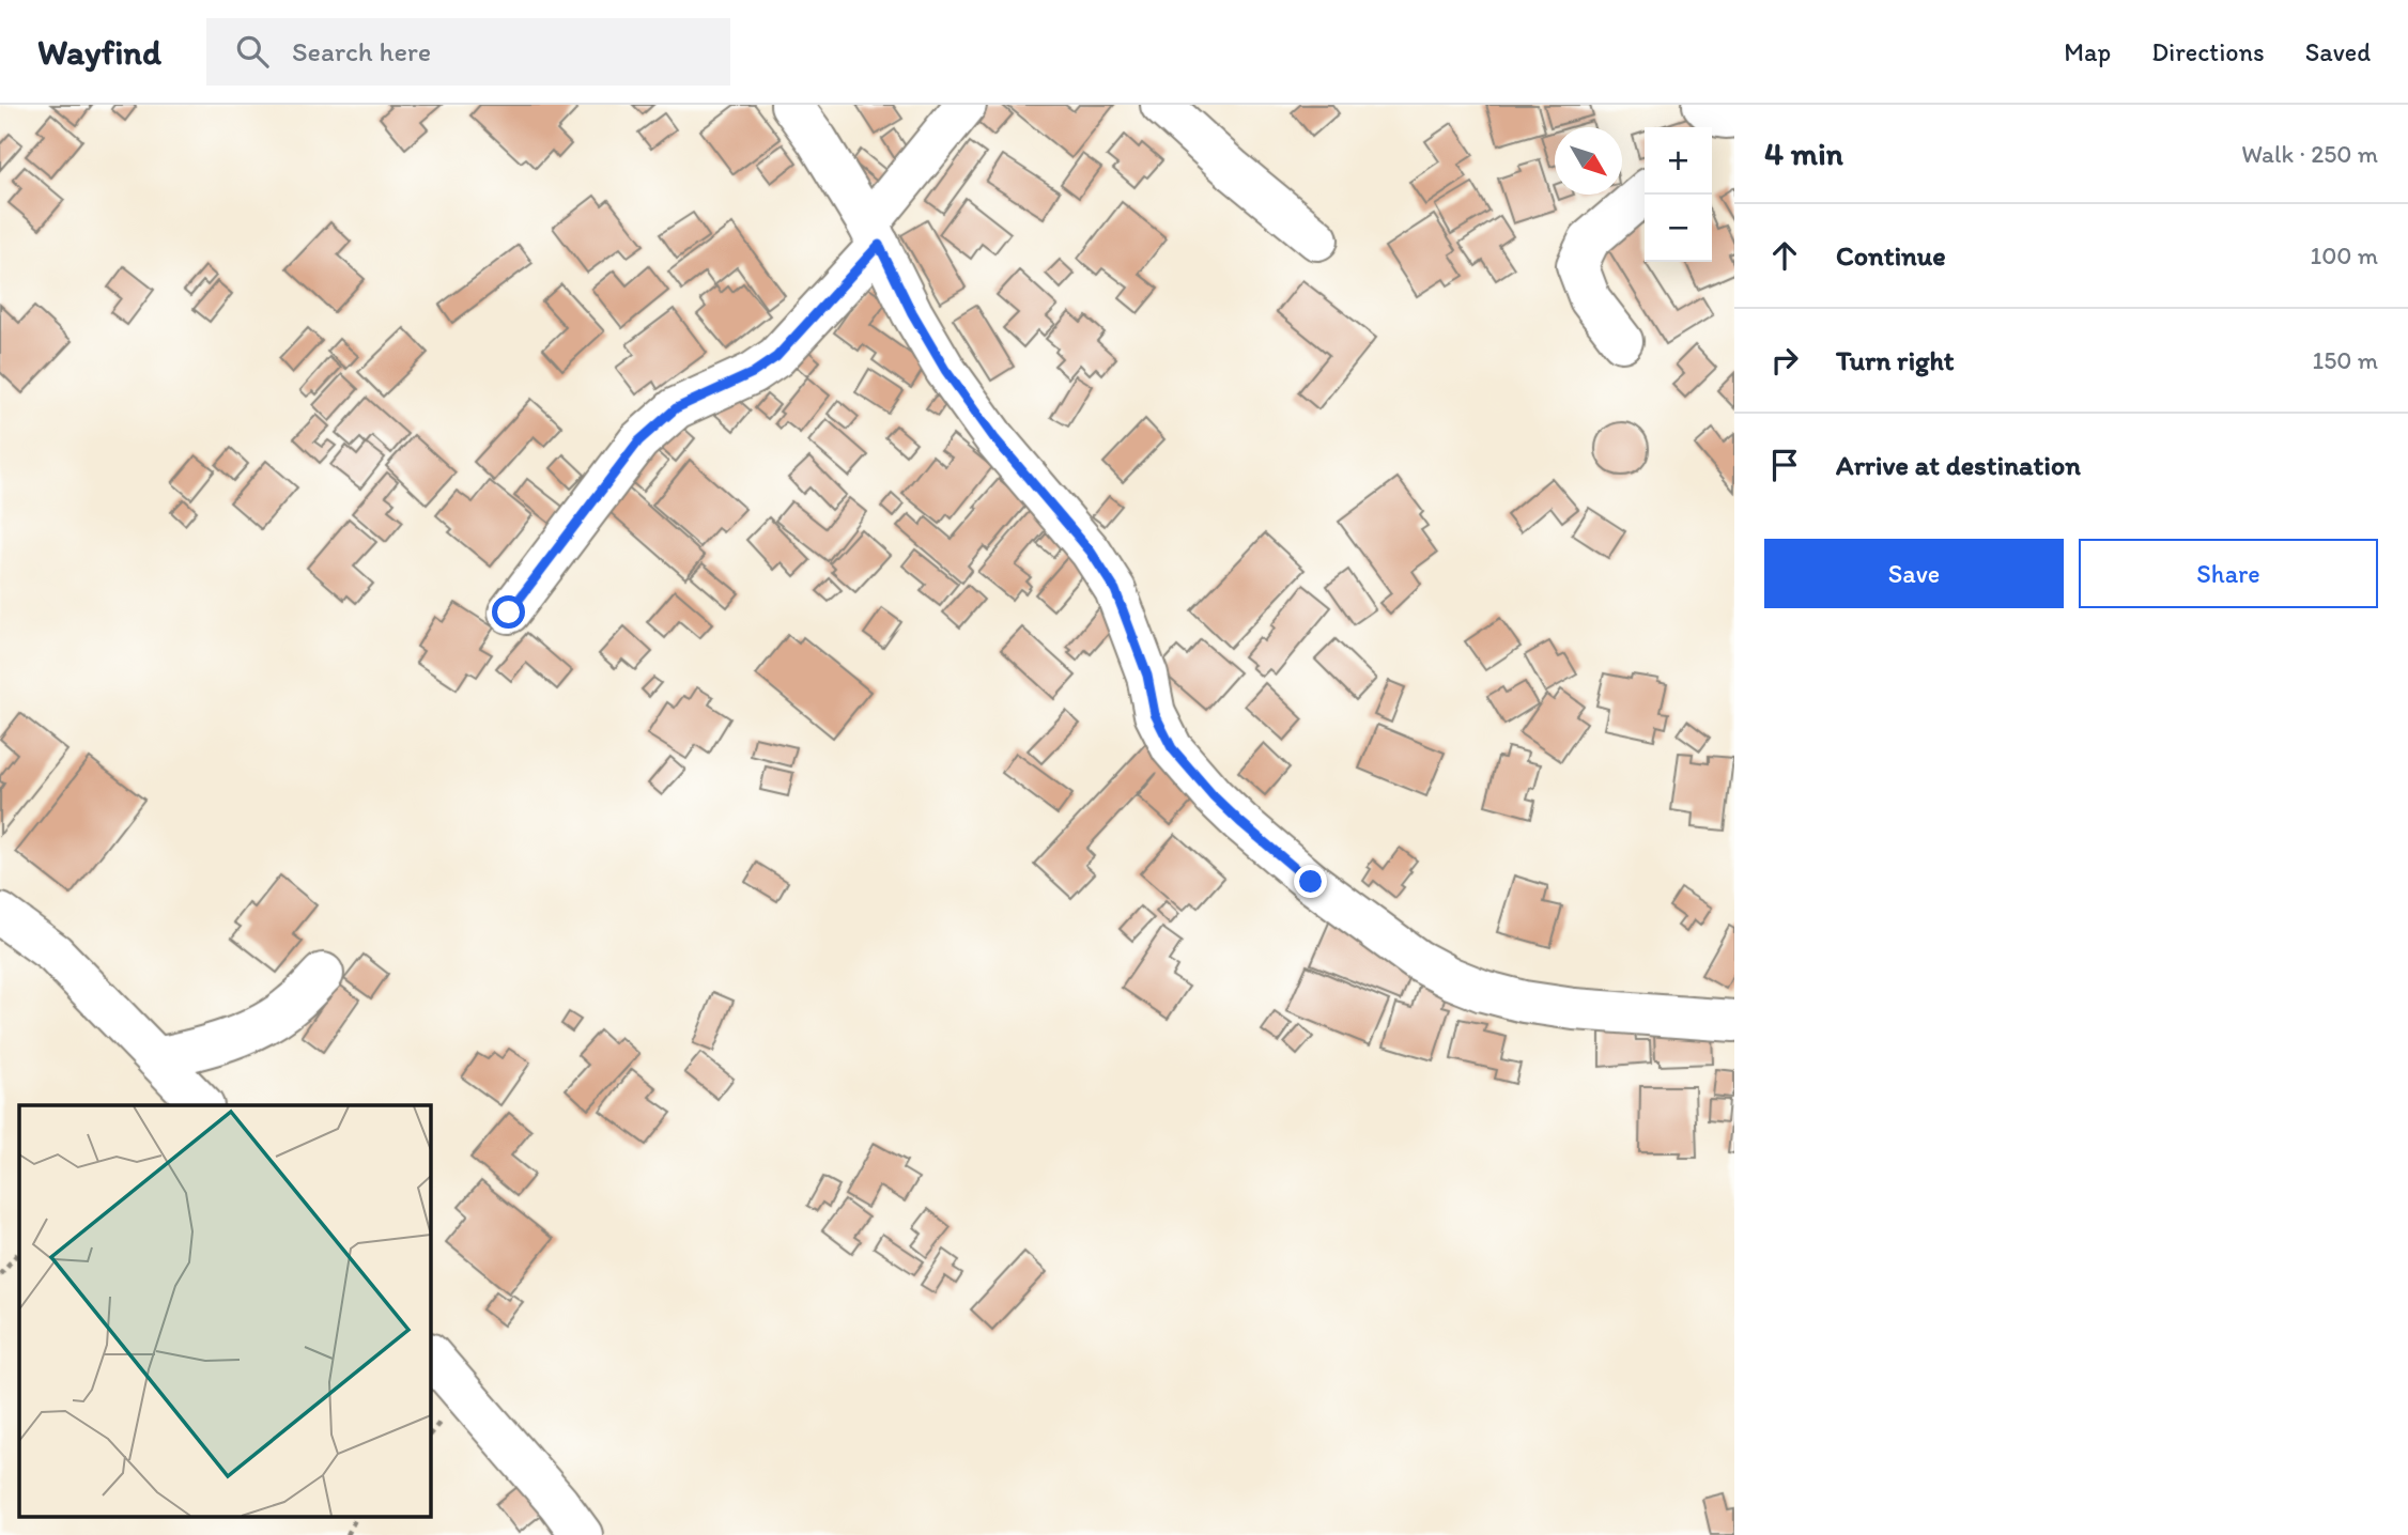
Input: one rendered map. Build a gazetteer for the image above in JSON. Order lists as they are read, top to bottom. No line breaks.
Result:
{"north":"bottom right","page":{"header":"Wayfind","search":"Search here","nav":["Map","Directions","Saved"],"heading":["4 min","Walk · 250 m"],"map_buttons":["+","−"],"list":[["Continue","100 m"],["Turn right","150 m"],"Arrive at destination"],"buttons":["Save","Share"]}}
